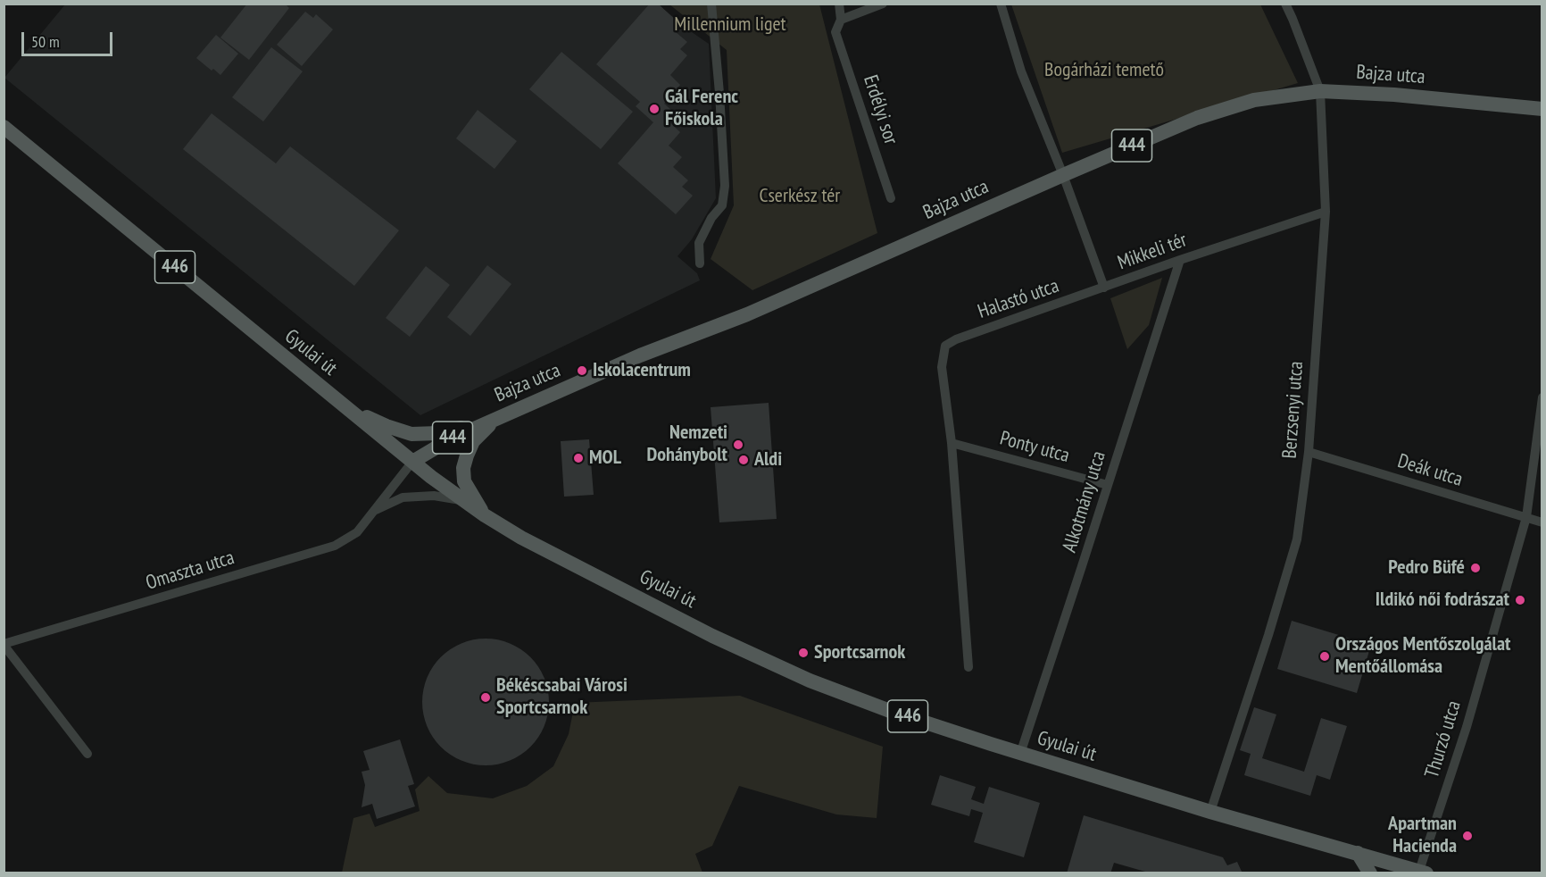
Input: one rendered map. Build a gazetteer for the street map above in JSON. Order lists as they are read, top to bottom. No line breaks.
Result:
{"streets":{"main road":["Bajza utca","444","446","Gyulai út"],"street":["Erdélyi sor","Mikkeli tér","Halastó utca","Berzsenyi utca","Ponty utca","Deák utca","Alkotmány utca","Omaszta utca","Thurzó utca"]},"crossings":[["Bajza utca","Mikkeli tér"],["Bajza utca","Gyulai út"],["Bajza utca","Berzsenyi utca"],["Bajza utca","Omaszta utca"],["Mikkeli tér","Halastó utca"],["Mikkeli tér","Berzsenyi utca"],["Mikkeli tér","Alkotmány utca"],["Halastó utca","Ponty utca"],["Gyulai út","Berzsenyi utca"],["Gyulai út","Alkotmány utca"],["Gyulai út","Omaszta utca"],["Gyulai út","Thurzó utca"],["Berzsenyi utca","Deák utca"],["Ponty utca","Alkotmány utca"],["Deák utca","Thurzó utca"]],"parks":["Millennium liget","Bogárházi temető","Cserkész tér"],"places":["Gál Ferenc Főiskola","Iskolacentrum","Nemzeti Dohánybolt","MOL","Aldi","Pedro Büfé","Ildikó női fodrászat","Sportcsarnok","Országos Mentőszolgálat Mentőállomása","Békéscsabai Városi Sportcsarnok","Apartman Hacienda"],"scale_bar":"50 m"}
